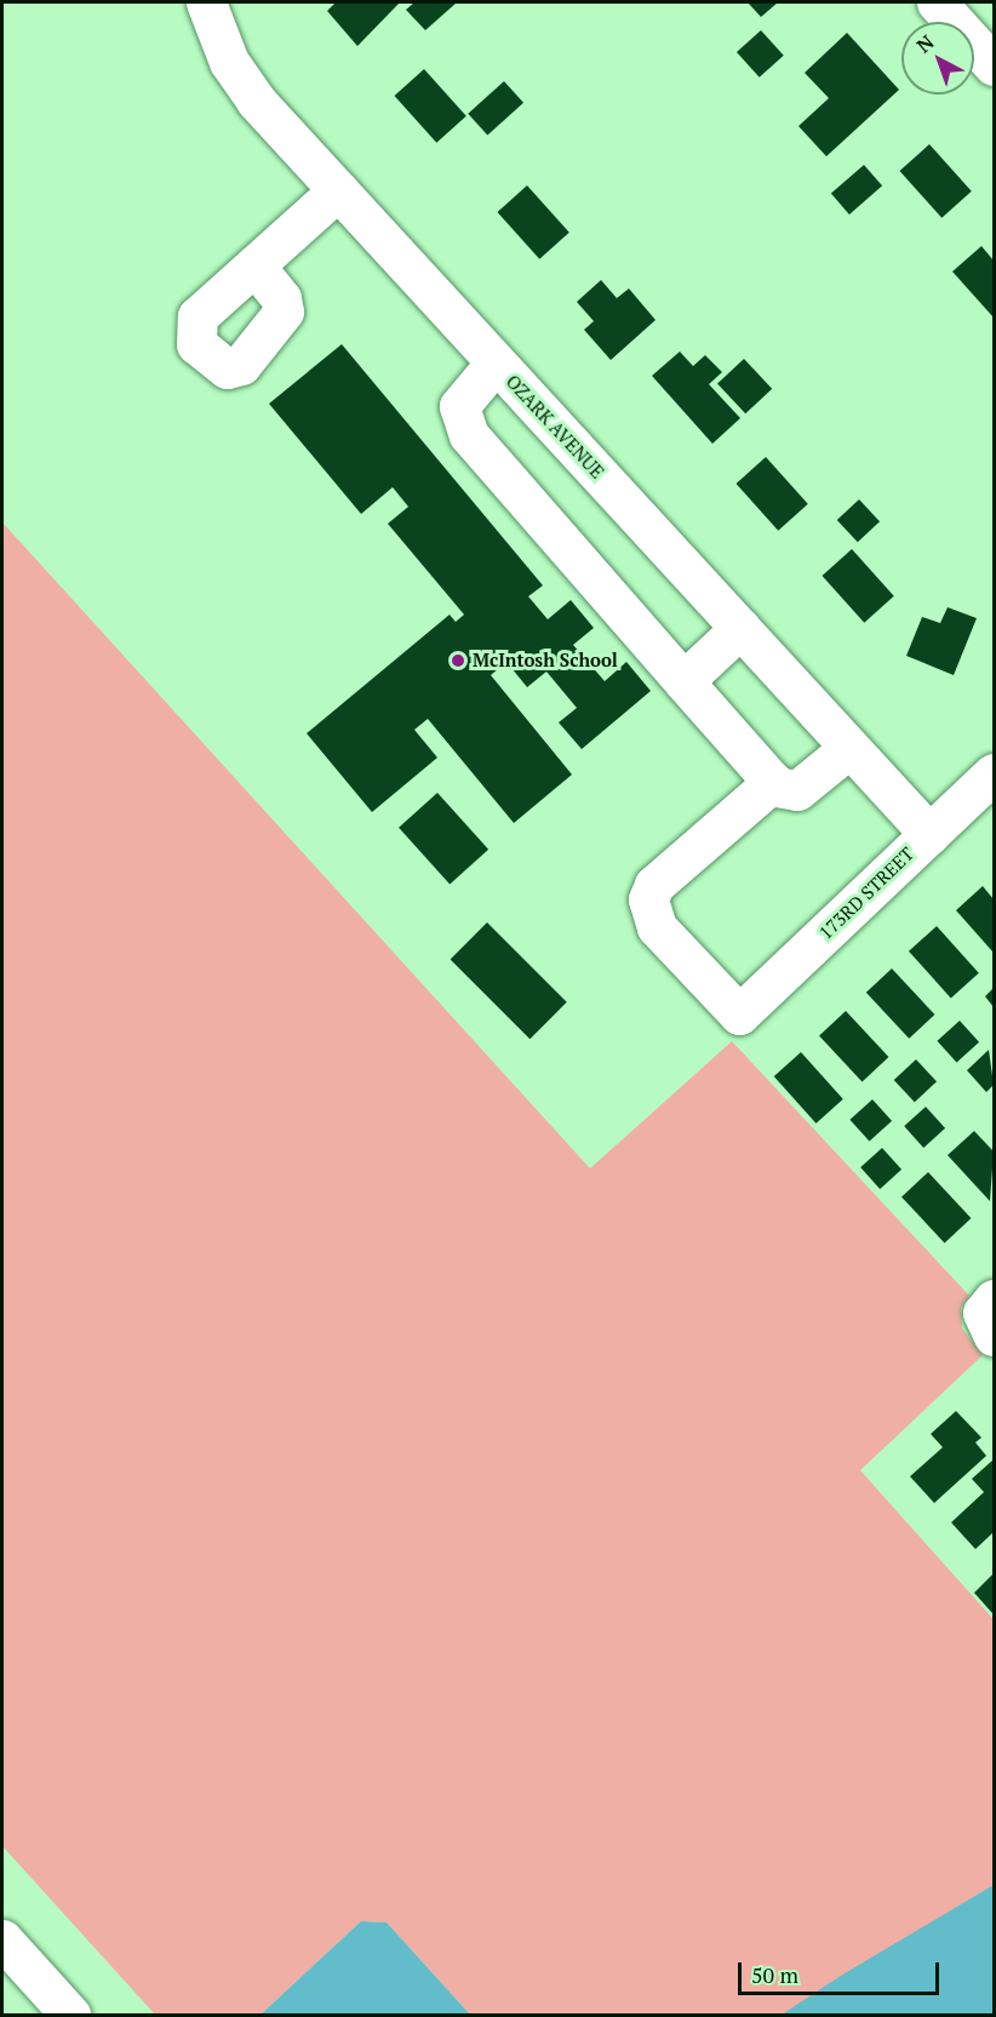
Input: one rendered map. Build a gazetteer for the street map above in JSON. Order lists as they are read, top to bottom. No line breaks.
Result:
{"streets":{"street":["OZARK AVENUE","173RD STREET"]},"crossings":[["OZARK AVENUE","173RD STREET"]],"places":["McIntosh School"],"scale_bar":"50 m","north":"top left"}
